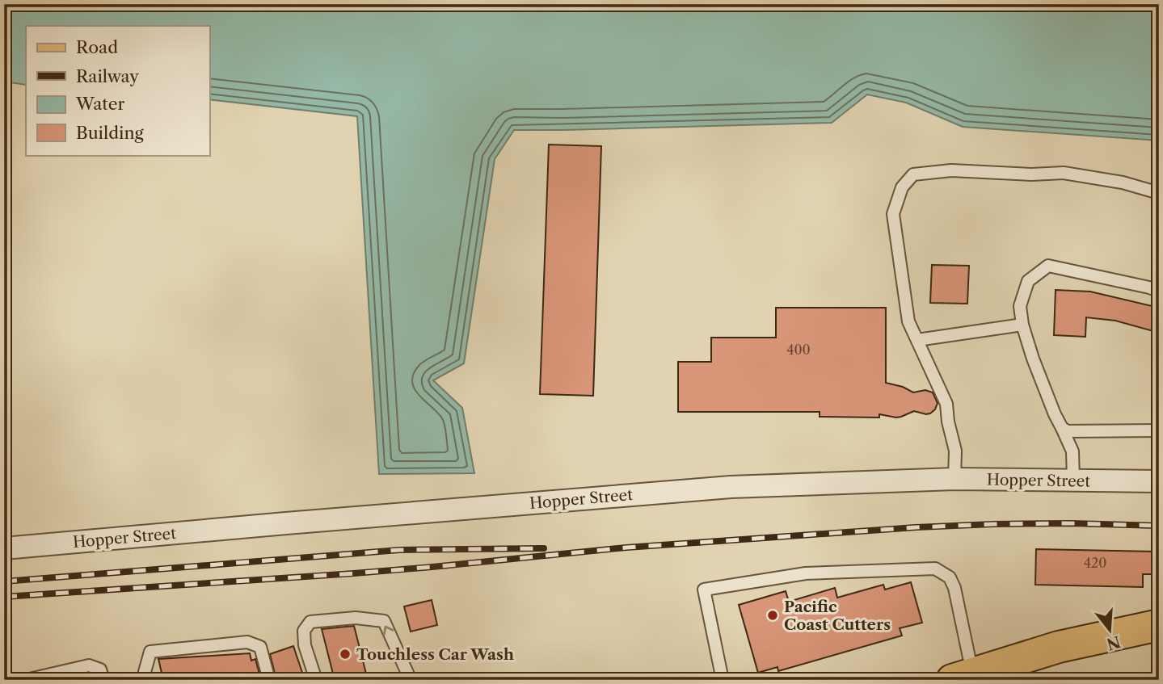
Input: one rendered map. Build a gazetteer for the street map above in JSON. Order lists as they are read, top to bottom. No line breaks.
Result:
{"streets":{"street":["Hopper Street"]},"places":["Pacific Coast Cutters","Touchless Car Wash"],"house_numbers":["400","420"],"legend":["Road","Railway","Water","Building"],"north":"bottom"}
